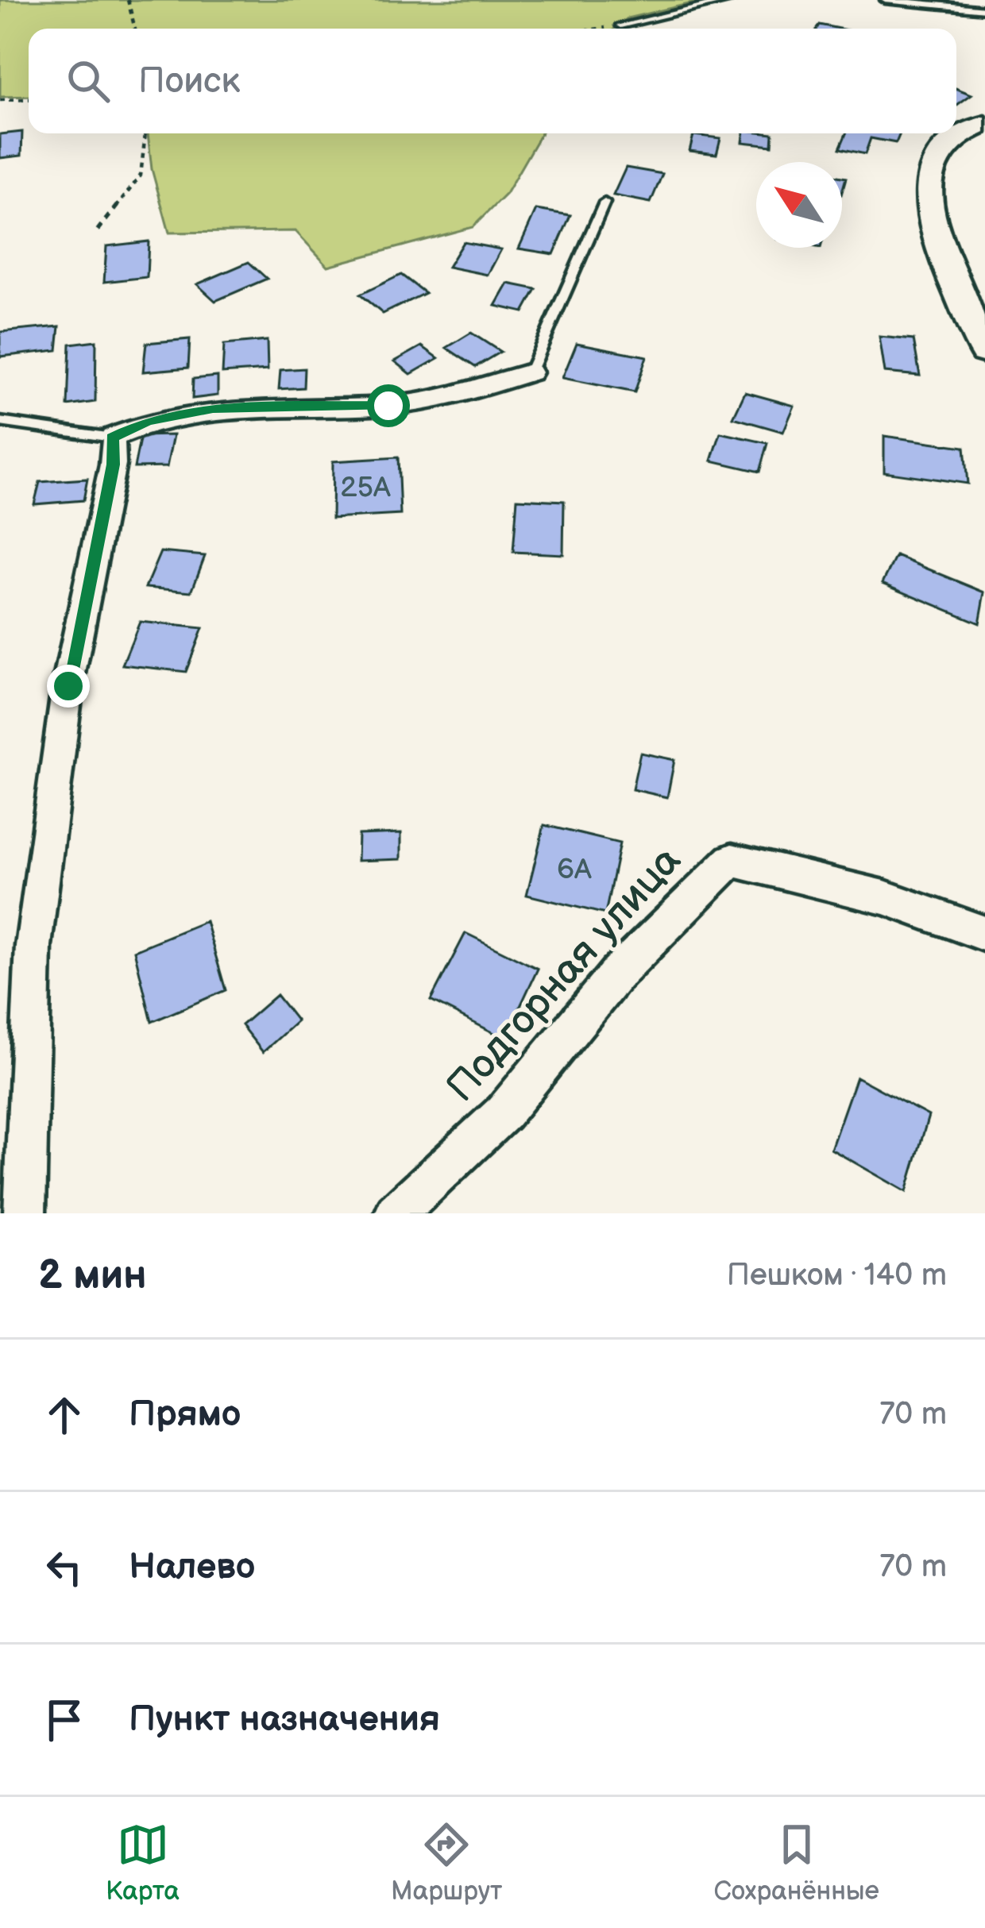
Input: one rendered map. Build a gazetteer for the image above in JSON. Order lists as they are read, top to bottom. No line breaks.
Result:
{"streets":{"street":["Подгорная улица"]},"house_numbers":["25А","6А"],"north":"top left","page":{"search":"Поиск","heading":["2 мин","Пешком · 140 m"],"list":[["Прямо","70 m"],["Налево","70 m"],"Пункт назначения"],"nav":["Карта","Маршрут","Сохранённые"]}}
